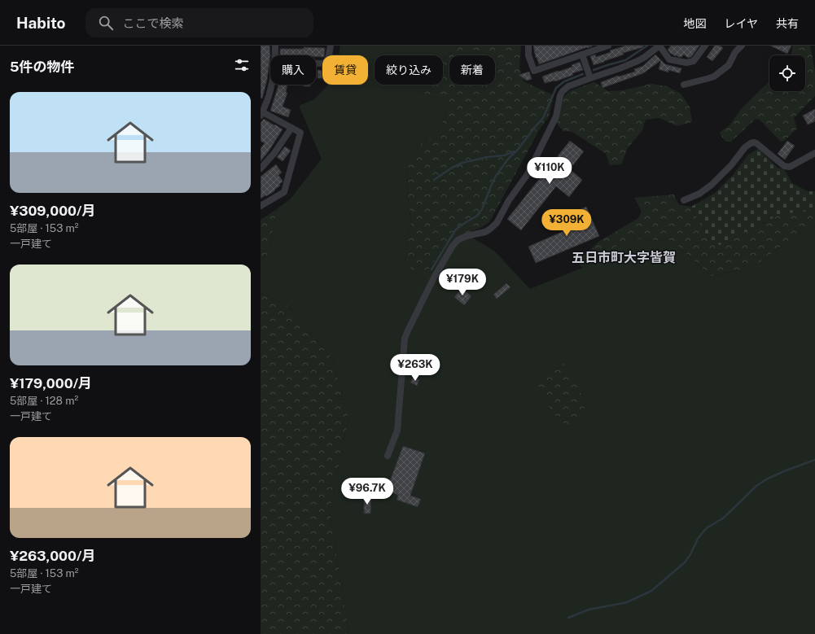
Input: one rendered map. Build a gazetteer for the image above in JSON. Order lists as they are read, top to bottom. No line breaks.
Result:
{"districts":["五日市町大字皆賀"],"page":{"header":"Habito","search":"ここで検索","nav":["地図","レイヤ","共有"],"heading":"5件の物件","chip":["購入","賃貸","絞り込み","新着"],"list":[{"name":"¥309,000/月","note":"5部屋 · 153 m² · 一戸建て"},{"name":"¥179,000/月","note":"5部屋 · 128 m² · 一戸建て"},{"name":"¥263,000/月","note":"5部屋 · 153 m² · 一戸建て"}],"price":["¥110K","¥309K","¥179K","¥263K","¥96.7K"]}}
